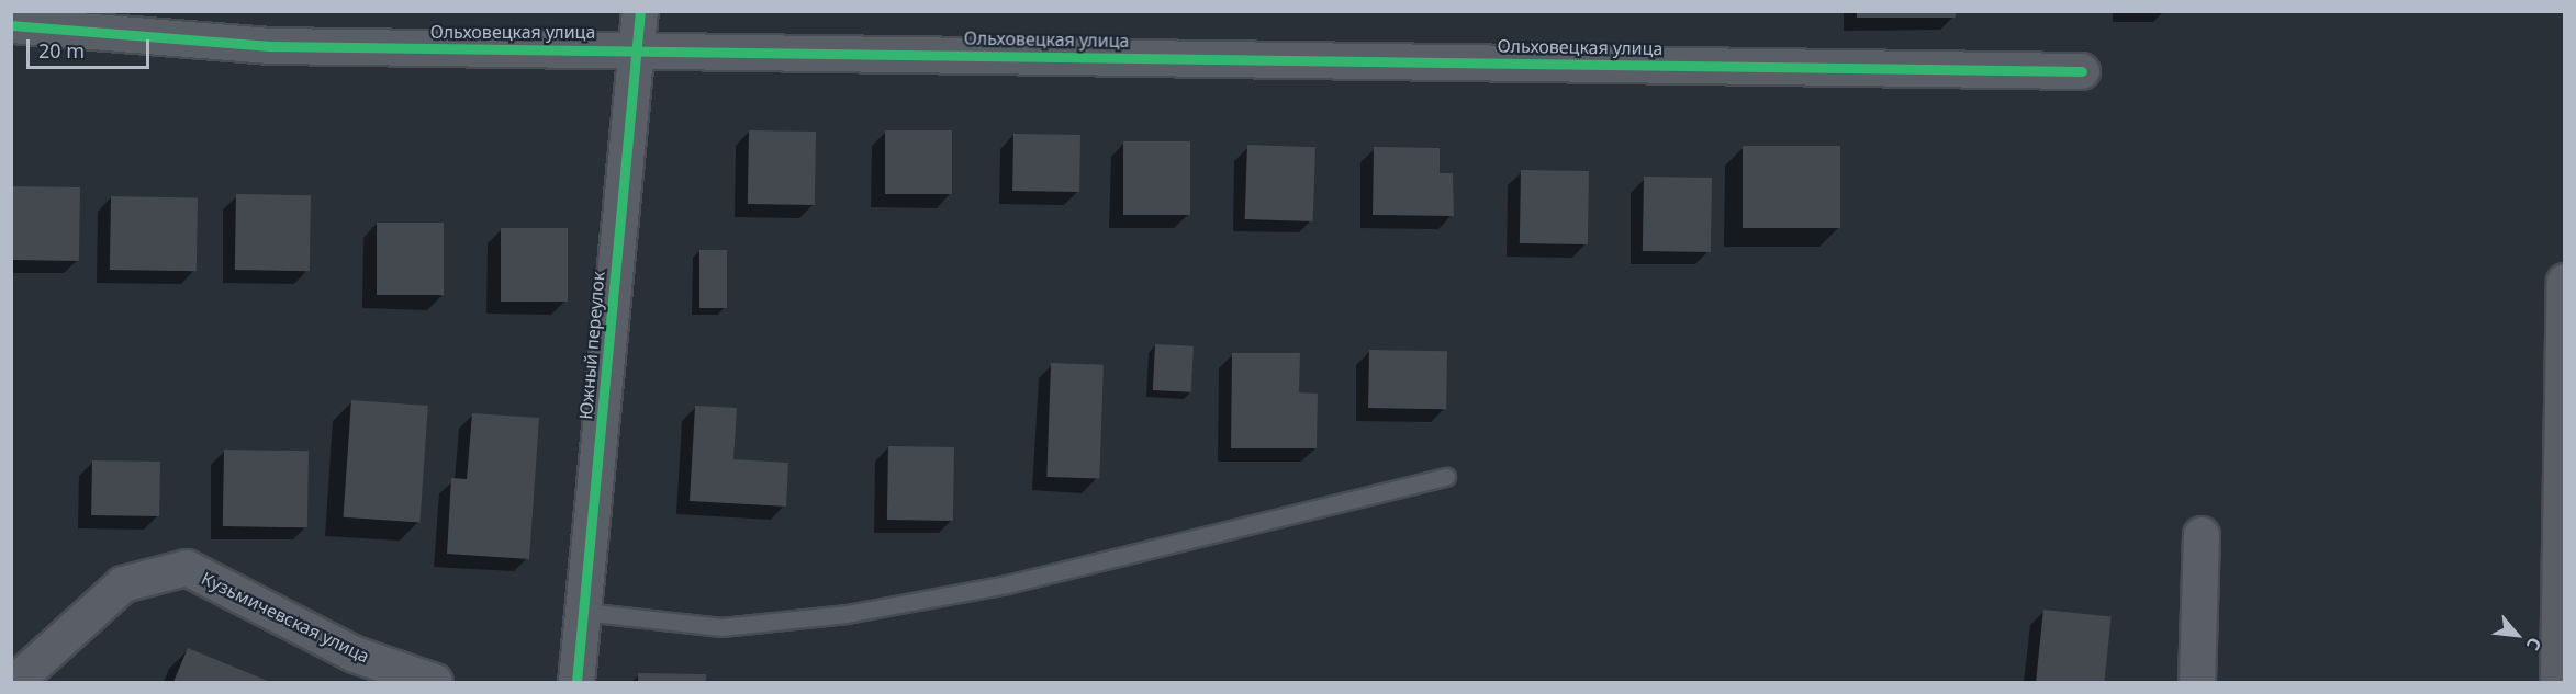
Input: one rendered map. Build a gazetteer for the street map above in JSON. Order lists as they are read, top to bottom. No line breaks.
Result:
{"streets":{"street":["Ольховецкая улица","Южный переулок","Кузьмичевская улица"]},"crossings":[["Ольховецкая улица","Южный переулок"]],"scale_bar":"20 m","north":"bottom right"}
